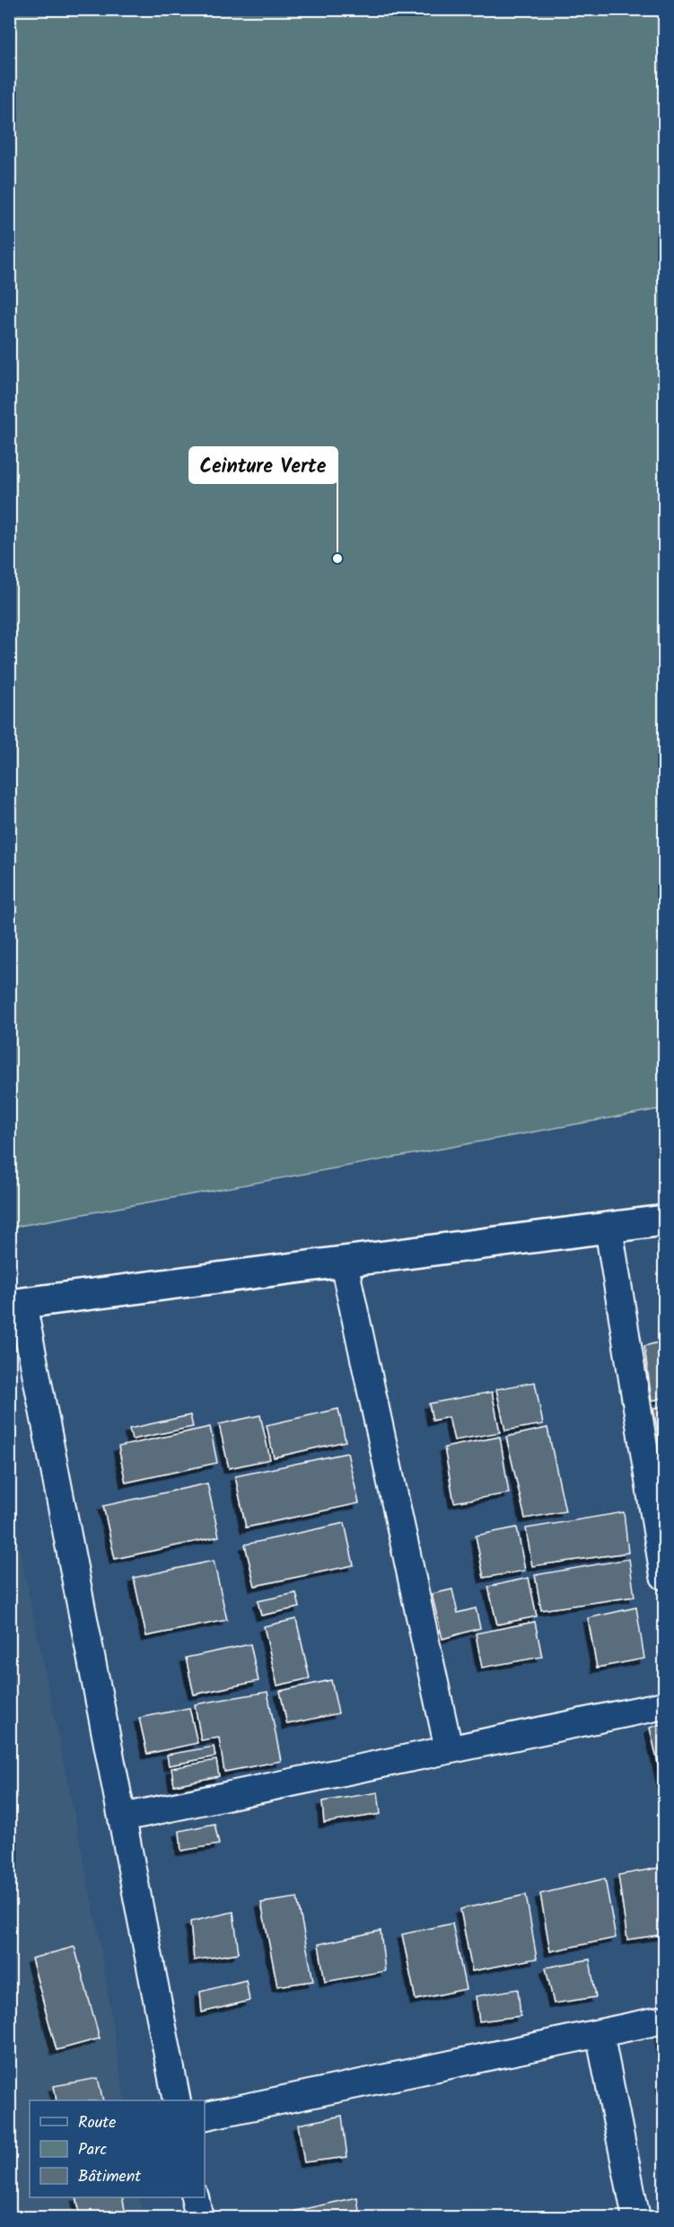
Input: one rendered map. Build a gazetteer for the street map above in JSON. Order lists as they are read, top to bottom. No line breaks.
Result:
{"places":["Ceinture Verte"],"legend":["Route","Parc","Bâtiment"]}
